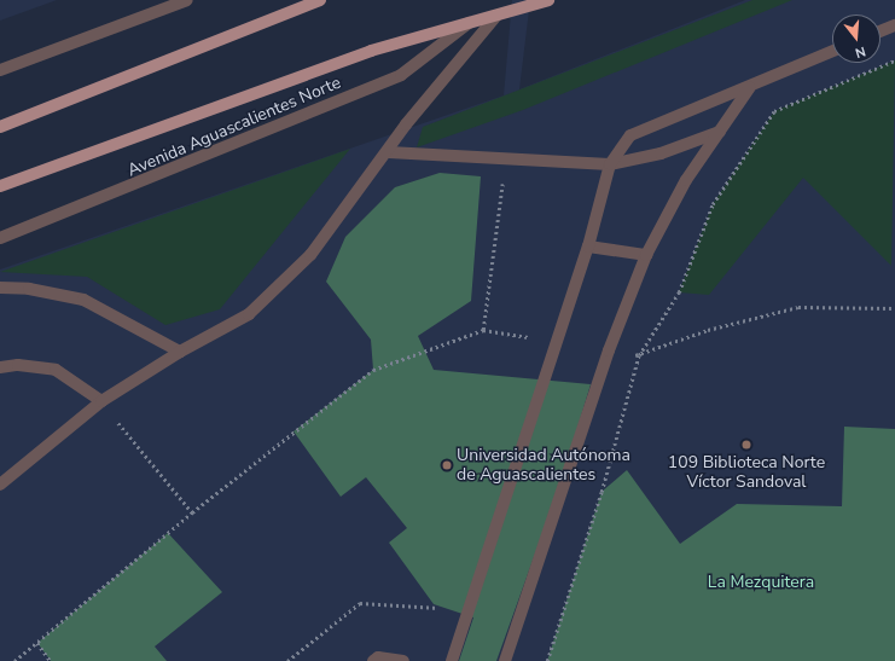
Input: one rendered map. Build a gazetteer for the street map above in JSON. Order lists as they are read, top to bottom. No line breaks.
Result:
{"streets":{"main road":["Avenida Aguascalientes Norte"]},"parks":["La Mezquitera"],"places":["109 Biblioteca Norte Víctor Sandoval","Universidad Autónoma de Aguascalientes"],"north":"bottom"}
